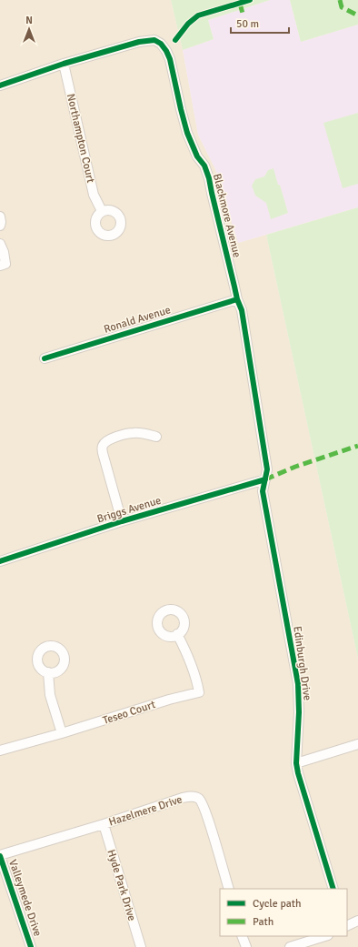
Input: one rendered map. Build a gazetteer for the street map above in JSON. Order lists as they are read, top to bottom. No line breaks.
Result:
{"streets":{"street":["Northampton Court","Blackmore Avenue","Ronald Avenue","Briggs Avenue","Edinburgh Drive","Teseo Court","Hazelmere Drive","Hyde Park Drive","Valleymede Drive"]},"crossings":[["Northampton Court","Blackmore Avenue"],["Blackmore Avenue","Ronald Avenue"],["Blackmore Avenue","Briggs Avenue"],["Blackmore Avenue","Edinburgh Drive"],["Briggs Avenue","Edinburgh Drive"],["Hazelmere Drive","Hyde Park Drive"],["Hazelmere Drive","Valleymede Drive"]],"legend":["Cycle path","Path"],"scale_bar":"50 m","north":"top"}
